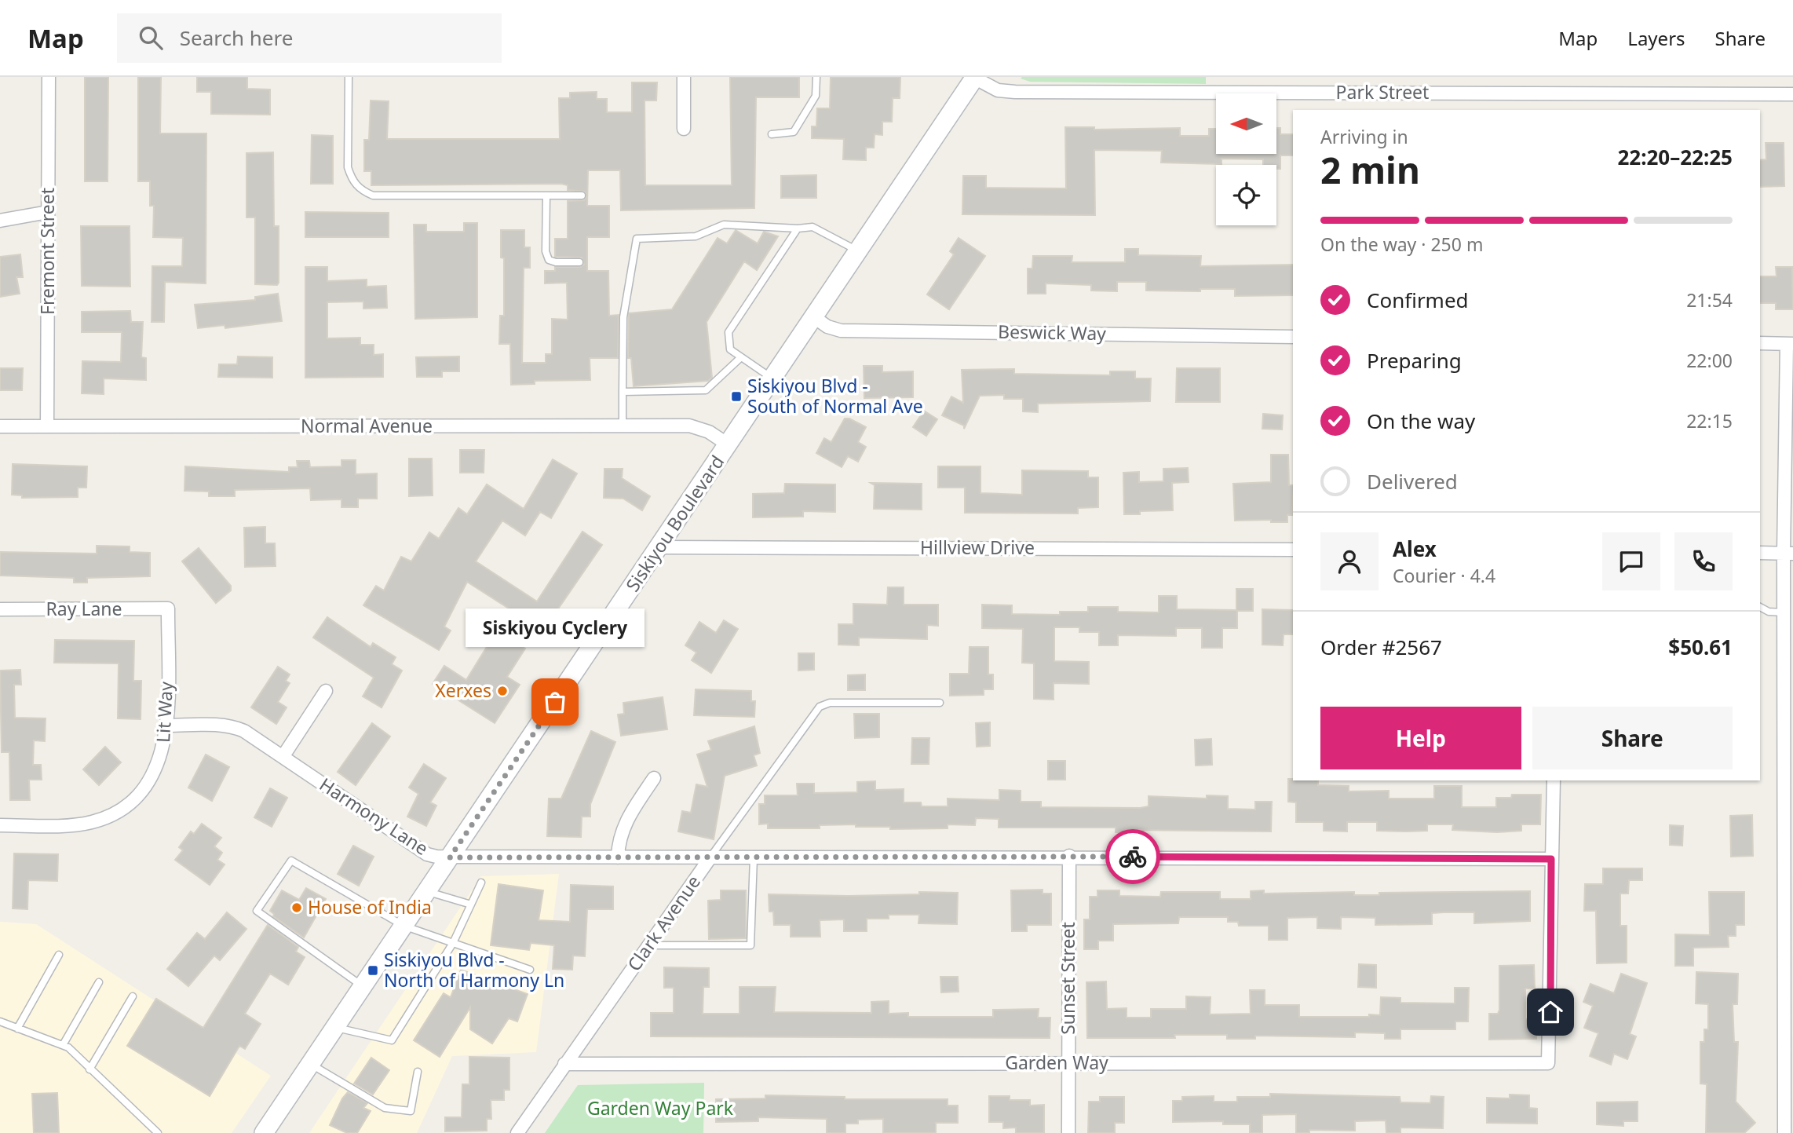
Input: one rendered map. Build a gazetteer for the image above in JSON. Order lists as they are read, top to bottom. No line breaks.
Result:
{"streets":{"main road":["Siskiyou Boulevard"],"street":["Park Street","Fremont Street","Beswick Way","Normal Avenue","Hillview Drive","Ray Lane","Lit Way","Harmony Lane","Clark Avenue","Sunset Street","Garden Way"]},"crossings":[["Park Street","Siskiyou Boulevard"],["Fremont Street","Normal Avenue"],["Beswick Way","Siskiyou Boulevard"],["Normal Avenue","Siskiyou Boulevard"],["Siskiyou Boulevard","Hillview Drive"],["Siskiyou Boulevard","Harmony Lane"],["Ray Lane","Lit Way"],["Lit Way","Harmony Lane"],["Harmony Lane","Clark Avenue"],["Harmony Lane","Sunset Street"],["Harmony Lane","Garden Way"],["Clark Avenue","Garden Way"],["Sunset Street","Garden Way"]],"parks":["Garden Way Park"],"places":{"transit":["Siskiyou Blvd - South of Normal Ave","Siskiyou Blvd - North of Harmony Ln"],"other":["Xerxes","Siskiyou Cyclery","House of India"]},"north":"left","page":{"header":"Map","search":"Search here","nav":["Map","Layers","Share"],"heading":["2 min","Arriving in","22:20–22:25"],"panel":["Alex","Courier · 4.4","Order #2567","$50.61"],"bar":"On the way · 250 m","list":[["Confirmed","21:54"],["Preparing","22:00"],["On the way","22:15"],"Delivered"],"bubble":"Siskiyou Cyclery","buttons":["Help","Share"]}}
